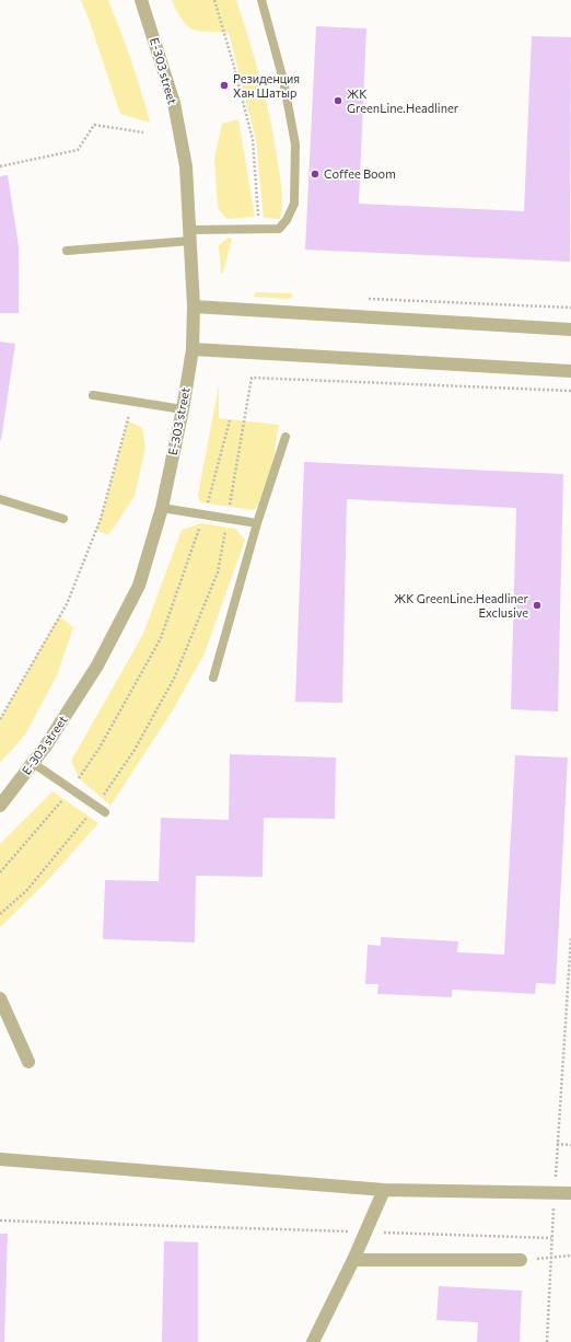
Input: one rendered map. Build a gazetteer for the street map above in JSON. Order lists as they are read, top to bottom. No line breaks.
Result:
{"streets":{"street":["E-303 street"]},"places":["Резиденция Хан Шатыр","ЖК GreenLine.Headliner","Coffee Boom","ЖК GreenLine.Headliner Exclusive"]}
